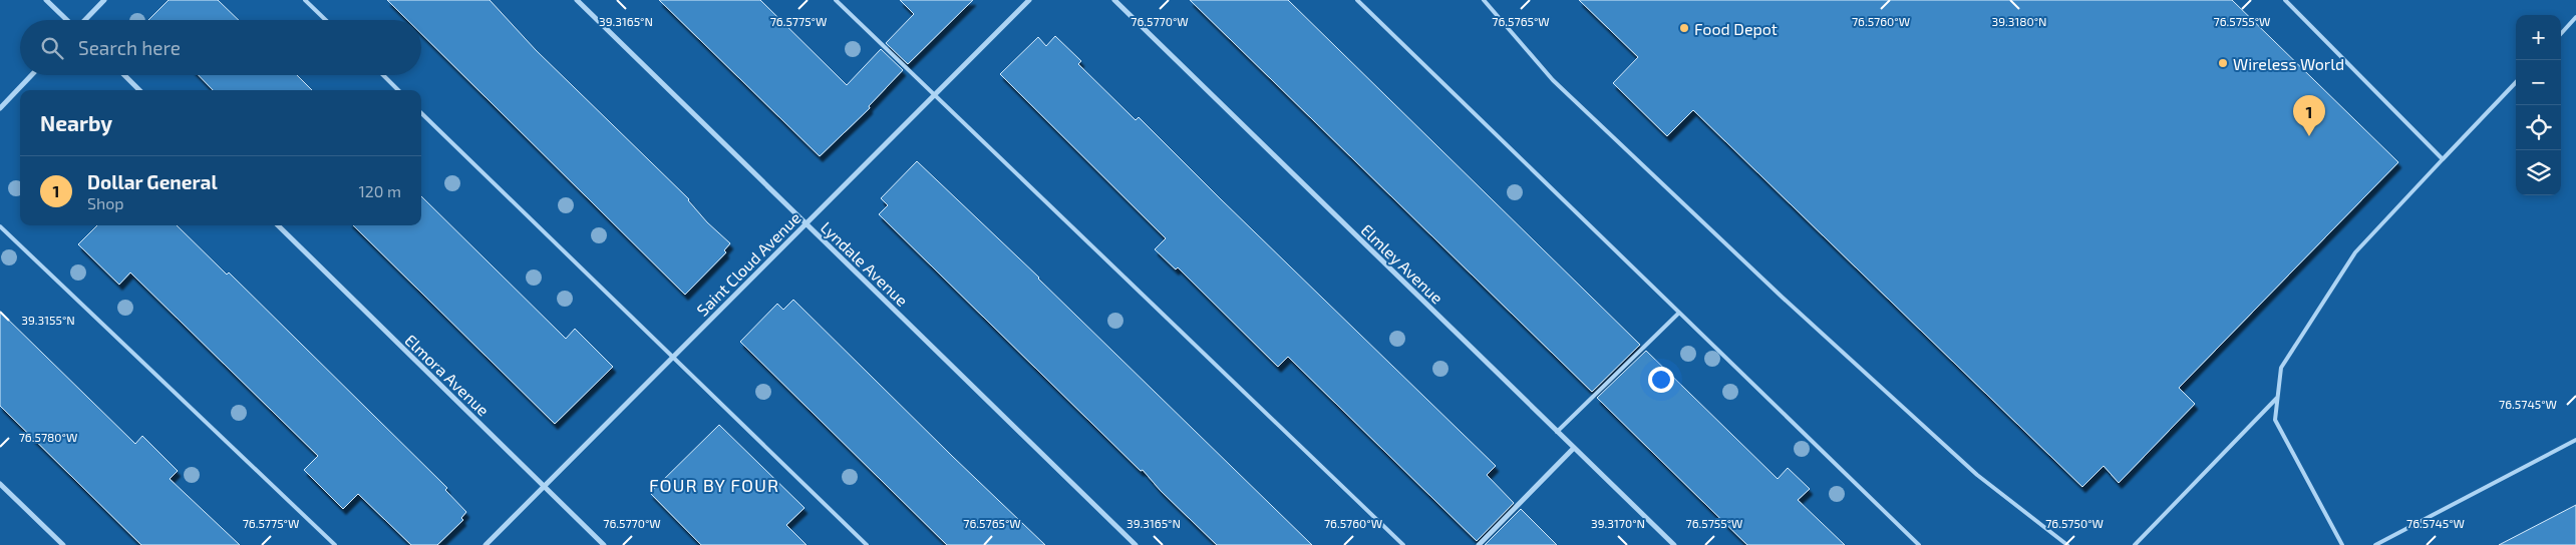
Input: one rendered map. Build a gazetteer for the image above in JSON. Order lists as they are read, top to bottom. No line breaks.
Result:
{"streets":{"street":["Saint Cloud Avenue","Lyndale Avenue","Elmley Avenue","Elmora Avenue"]},"crossings":[["Saint Cloud Avenue","Lyndale Avenue"],["Saint Cloud Avenue","Elmora Avenue"]],"districts":["FOUR BY FOUR"],"places":["Food Depot","Wireless World"],"page":{"map_buttons":["+","−"],"search":"Search here","heading":"Nearby","pins":"1","list":[{"mark":"1","name":"Dollar General","note":"Shop","value":"120 m"}]},"coordinates":["39.3165°N","76.5775°W","76.5770°W","76.5765°W","76.5760°W","39.3180°N","76.5755°W","39.3155°N","76.5745°W","76.5780°W","39.3170°N","76.5750°W"]}
